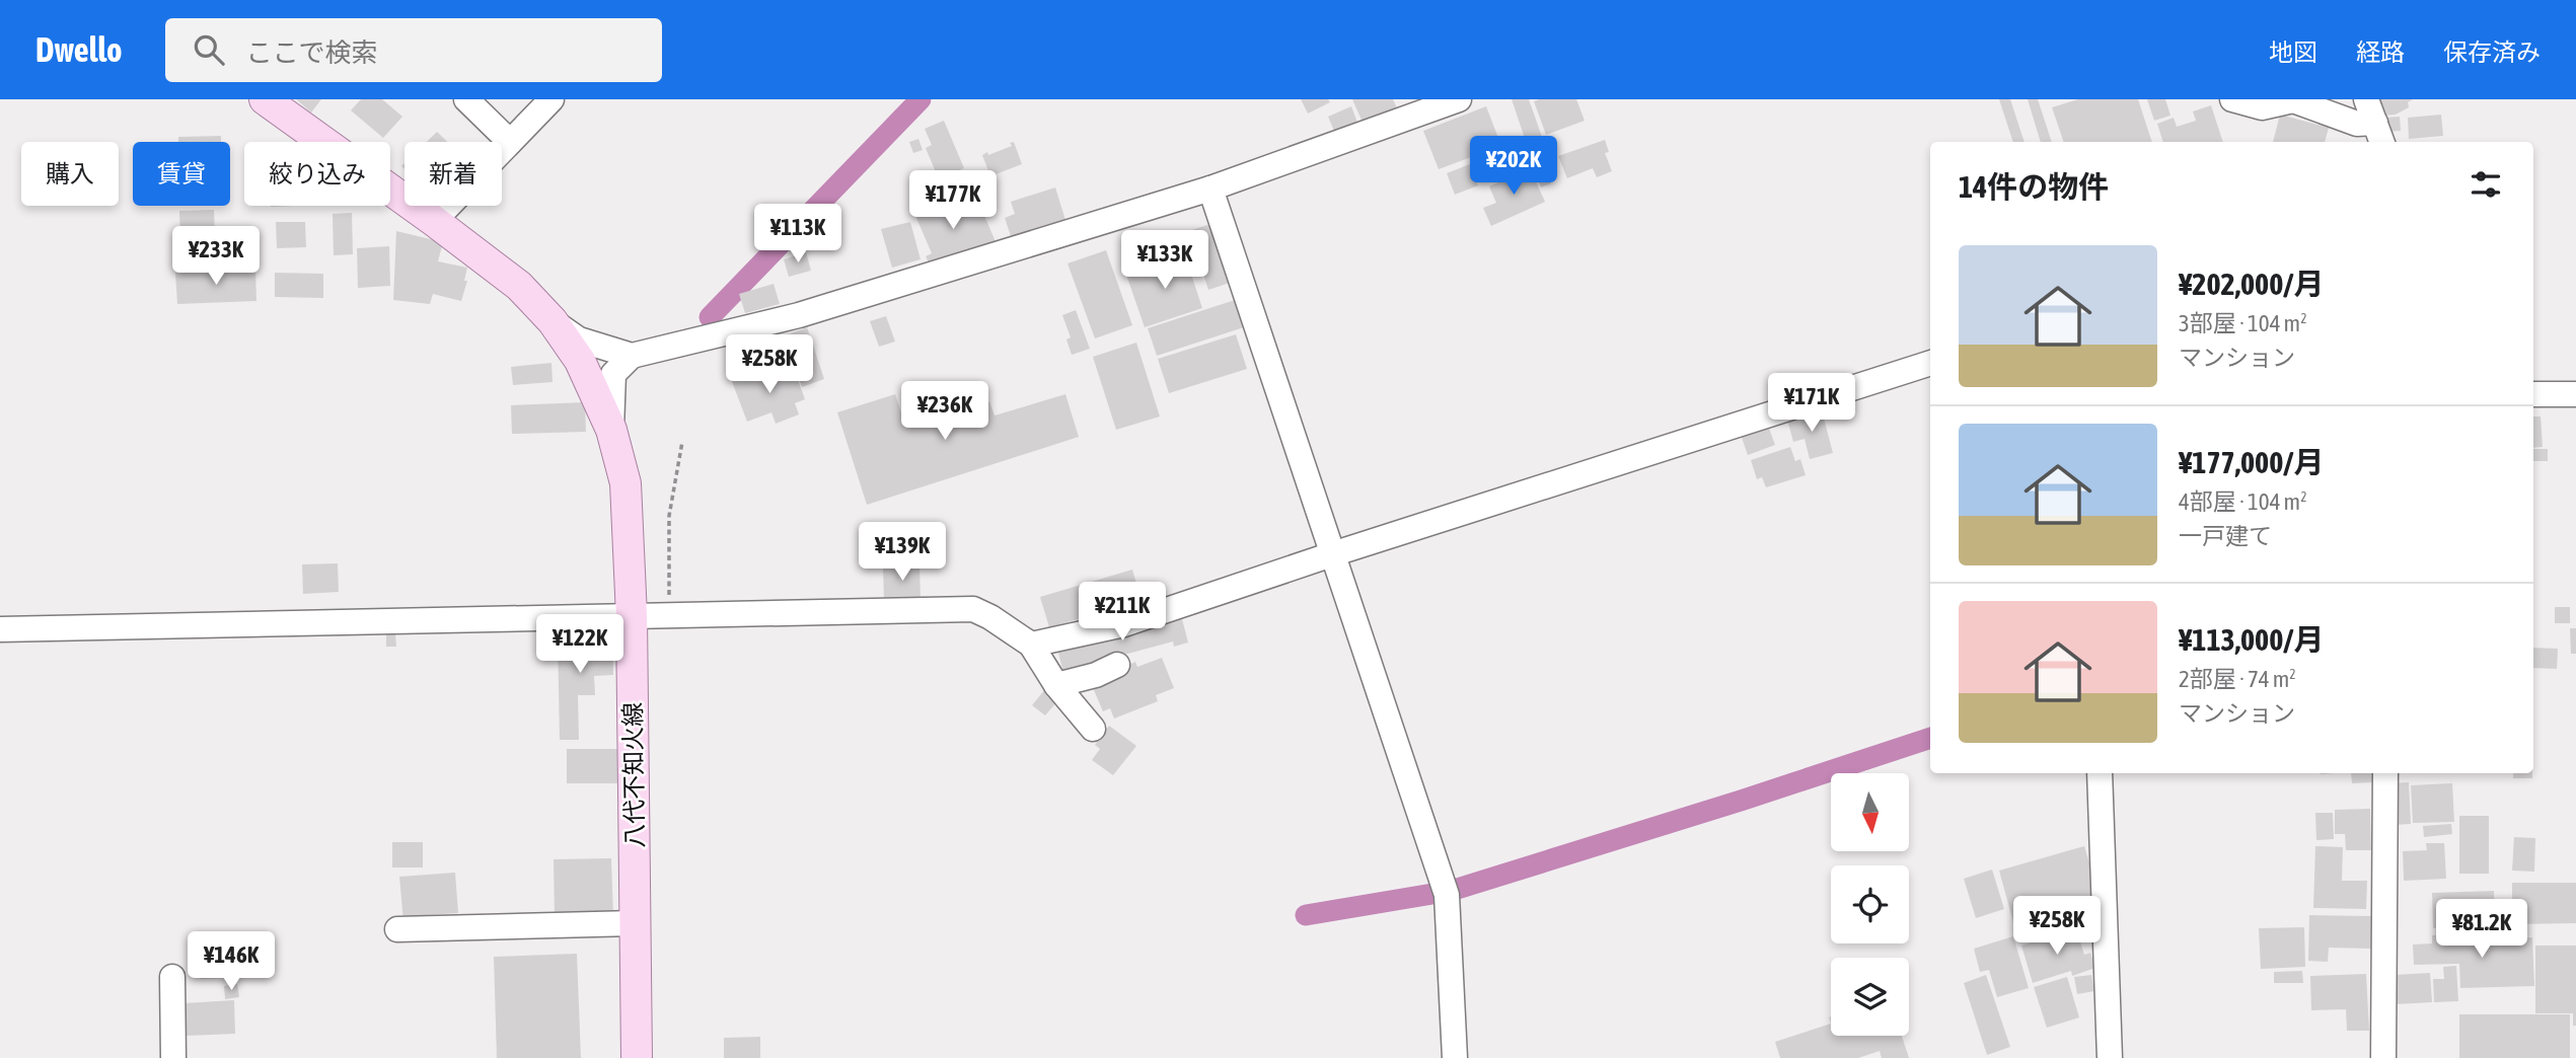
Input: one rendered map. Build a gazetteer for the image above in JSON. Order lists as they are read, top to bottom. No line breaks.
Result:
{"streets":{"main road":["八代不知火線"]},"north":"bottom","page":{"header":"Dwello","search":"ここで検索","nav":["地図","経路","保存済み"],"price":["¥202K","¥177K","¥113K","¥233K","¥133K","¥258K","¥171K","¥236K","¥139K","¥211K","¥122K","¥258K","¥81.2K","¥146K"],"chip":["購入","賃貸","絞り込み","新着"],"heading":"14件の物件","list":[{"name":"¥202,000/月","note":"3部屋 · 104 m² · マンション"},{"name":"¥177,000/月","note":"4部屋 · 104 m² · 一戸建て"},{"name":"¥113,000/月","note":"2部屋 · 74 m² · マンション"}]}}
